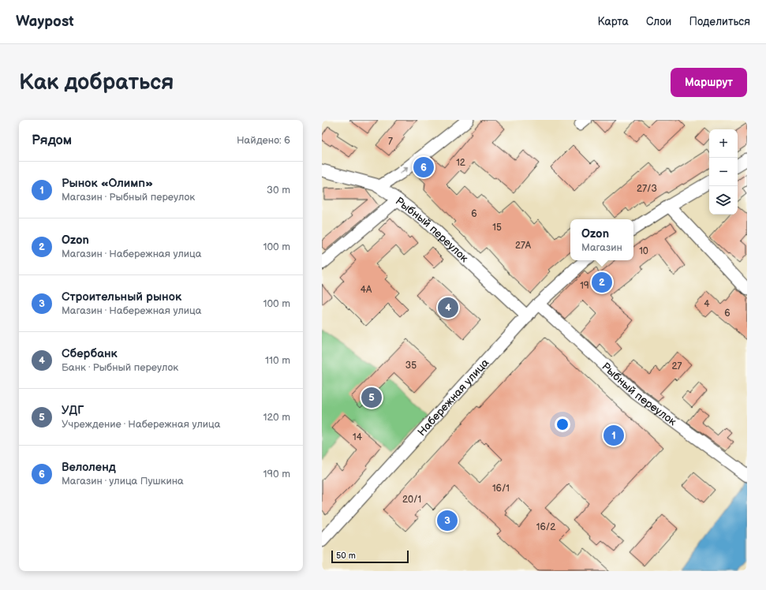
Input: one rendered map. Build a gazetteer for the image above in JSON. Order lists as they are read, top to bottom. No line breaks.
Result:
{"streets":{"street":["Рыбный переулок","Набережная улица"]},"crossings":[["Рыбный переулок","Набережная улица"]],"house_numbers":["7","12","27/3","6","15","27А","10","19","4А","4","6","35","27","14","16/1","20/1","16/2"],"scale_bar":"50 m","page":{"header":"Waypost","nav":["Карта","Слои","Поделиться"],"buttons":"Маршрут","title":"Как добраться","heading":["Рядом","Найдено: 6"],"map_buttons":["+","−"],"pins":["6","2","4","5","1","3"],"list":[{"mark":"1","name":"Рынок «Олимп»","note":"Магазин · Рыбный переулок","value":"30 m"},{"mark":"2","name":"Ozon","note":"Магазин · Набережная улица","value":"100 m"},{"mark":"3","name":"Строительный рынок","note":"Магазин · Набережная улица","value":"100 m"},{"mark":"4","name":"Сбербанк","note":"Банк · Рыбный переулок","value":"110 m"},{"mark":"5","name":"УДГ","note":"Учреждение · Набережная улица","value":"120 m"},{"mark":"6","name":"Велоленд","note":"Магазин · улица Пушкина","value":"190 m"}],"popup":["Ozon","Магазин"],"scale":"50 m"}}
